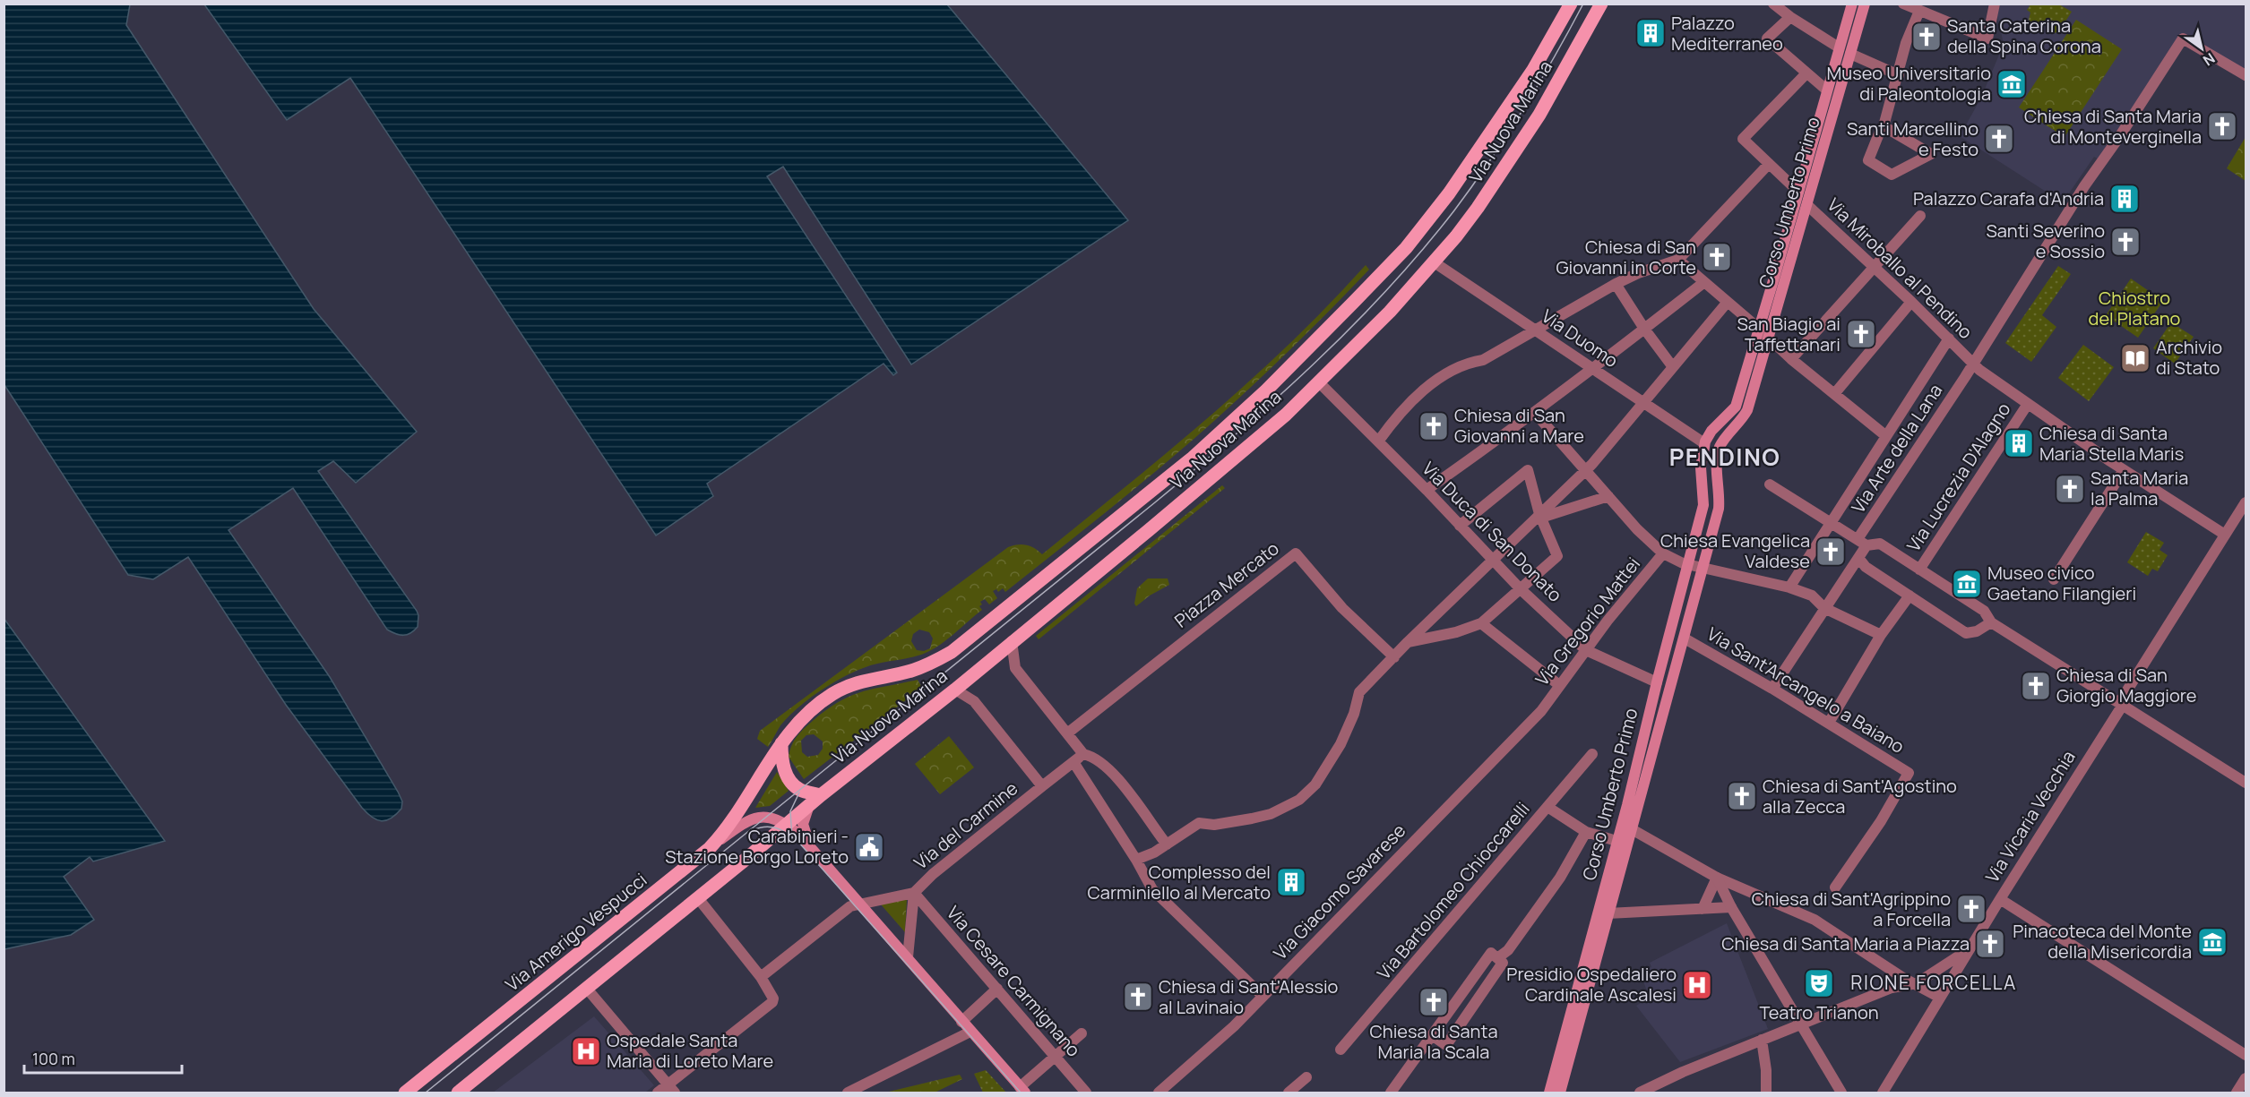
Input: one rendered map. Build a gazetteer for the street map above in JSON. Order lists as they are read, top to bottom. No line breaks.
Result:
{"streets":{"main road":["Via Nuova Marina","Corso Umberto Primo","Via Amerigo Vespucci"],"street":["Via Miroballo al Pendino","Via Duomo","Via Arte della Lana","Via Lucrezia D'Alagno","Via Duca di San Donato","Piazza Mercato","Via Gregorio Mattei","Via Sant'Arcangelo a Baiano","Via Vicaria Vecchia","Via del Carmine","Via Bartolomeo Chioccarelli","Via Giacomo Savarese","Via Cesare Carmignano"]},"crossings":[["Via Nuova Marina","Via Duomo"],["Via Nuova Marina","Via Duca di San Donato"],["Via Nuova Marina","Via Amerigo Vespucci"],["Corso Umberto Primo","Via Miroballo al Pendino"],["Corso Umberto Primo","Via Duomo"],["Corso Umberto Primo","Via Duca di San Donato"],["Corso Umberto Primo","Via Sant'Arcangelo a Baiano"],["Via Miroballo al Pendino","Via Arte della Lana"],["Via Miroballo al Pendino","Via Lucrezia D'Alagno"],["Via Miroballo al Pendino","Via Vicaria Vecchia"],["Via Duca di San Donato","Via Gregorio Mattei"],["Via Gregorio Mattei","Via Giacomo Savarese"],["Via del Carmine","Via Cesare Carmignano"]],"districts":["PENDINO","RIONE FORCELLA"],"parks":["Chiostro del Platano"],"places":{"building":["Palazzo Mediterraneo","Palazzo Carafa d'Andria","Chiesa di Santa Maria Stella Maris","Complesso del Carminiello al Mercato"],"church":["Santa Caterina della Spina Corona","Chiesa di Santa Maria di Monteverginella","Santi Marcellino e Festo","Santi Severino e Sossio","Chiesa di San Giovanni in Corte","San Biagio ai Taffettanari","Chiesa di San Giovanni a Mare","Santa Maria la Palma","Chiesa Evangelica Valdese","Chiesa di San Giorgio Maggiore","Chiesa di Sant'Agostino alla Zecca","Chiesa di Sant'Agrippino a Forcella","Chiesa di Santa Maria a Piazza","Chiesa di Sant'Alessio al Lavinaio","Chiesa di Santa Maria la Scala"],"museum":["Museo Universitario di Paleontologia","Museo civico Gaetano Filangieri","Pinacoteca del Monte della Misericordia"],"library":["Archivio di Stato"],"public building":["Carabinieri - Stazione Borgo Loreto"],"theatre":["Teatro Trianon"],"hospital":["Presidio Ospedaliero Cardinale Ascalesi","Ospedale Santa Maria di Loreto Mare"]},"scale_bar":"100 m","north":"bottom right"}
